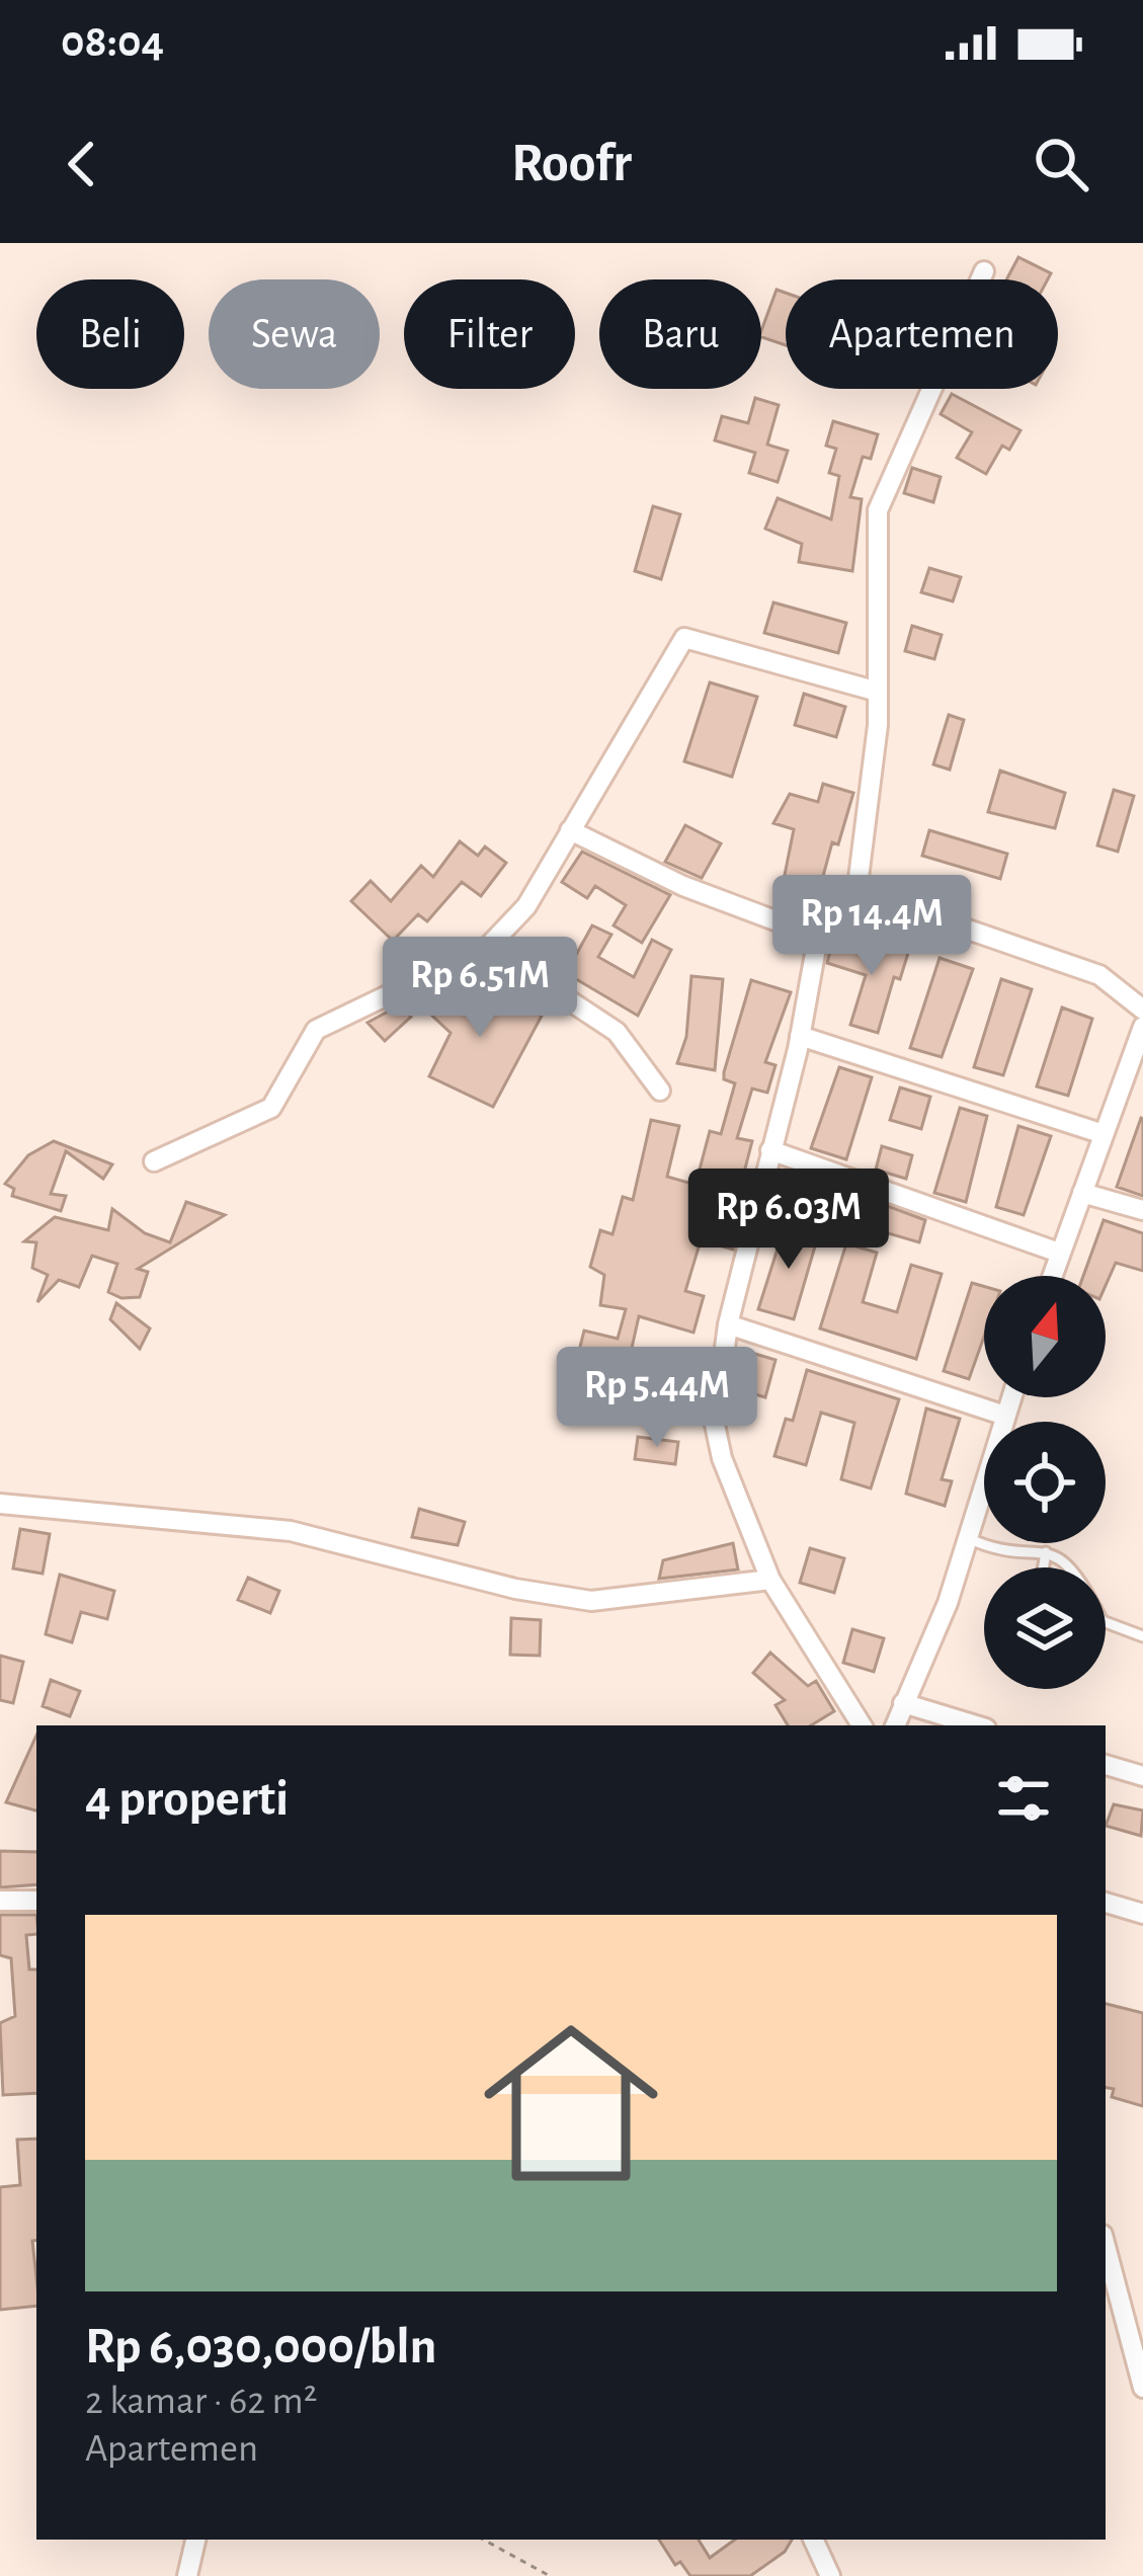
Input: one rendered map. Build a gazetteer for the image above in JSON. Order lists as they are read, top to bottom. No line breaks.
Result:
{"north":"top","page":{"status":"08:04","header":"Roofr","chip":["Beli","Sewa","Filter","Baru","Apartemen"],"price":["Rp 14.4M","Rp 6.51M","Rp 6.03M","Rp 5.44M"],"heading":"4 properti","list":[{"name":"Rp 6,030,000/bln","note":"2 kamar · 62 m² · Apartemen"}]}}
